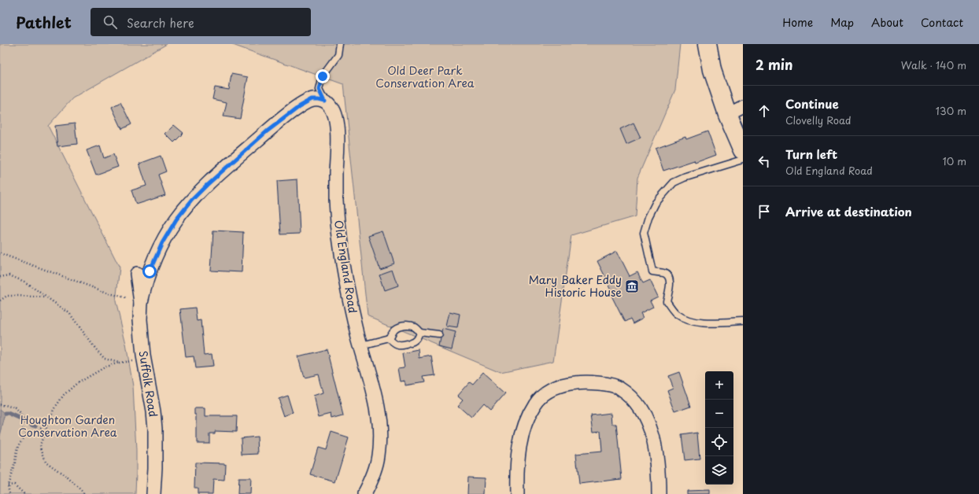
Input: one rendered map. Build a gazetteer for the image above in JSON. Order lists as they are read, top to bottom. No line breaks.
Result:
{"streets":{"street":["Old England Road","Suffolk Road"]},"parks":["Old Deer Park Conservation Area","Houghton Garden Conservation Area"],"places":{"museum":["Mary Baker Eddy Historic House"]},"page":{"header":"Pathlet","search":"Search here","nav":["Home","Map","About","Contact"],"heading":["2 min","Walk · 140 m"],"list":[["Continue","Clovelly Road","130 m"],["Turn left","Old England Road","10 m"],"Arrive at destination"],"map_buttons":["+","−"]}}
